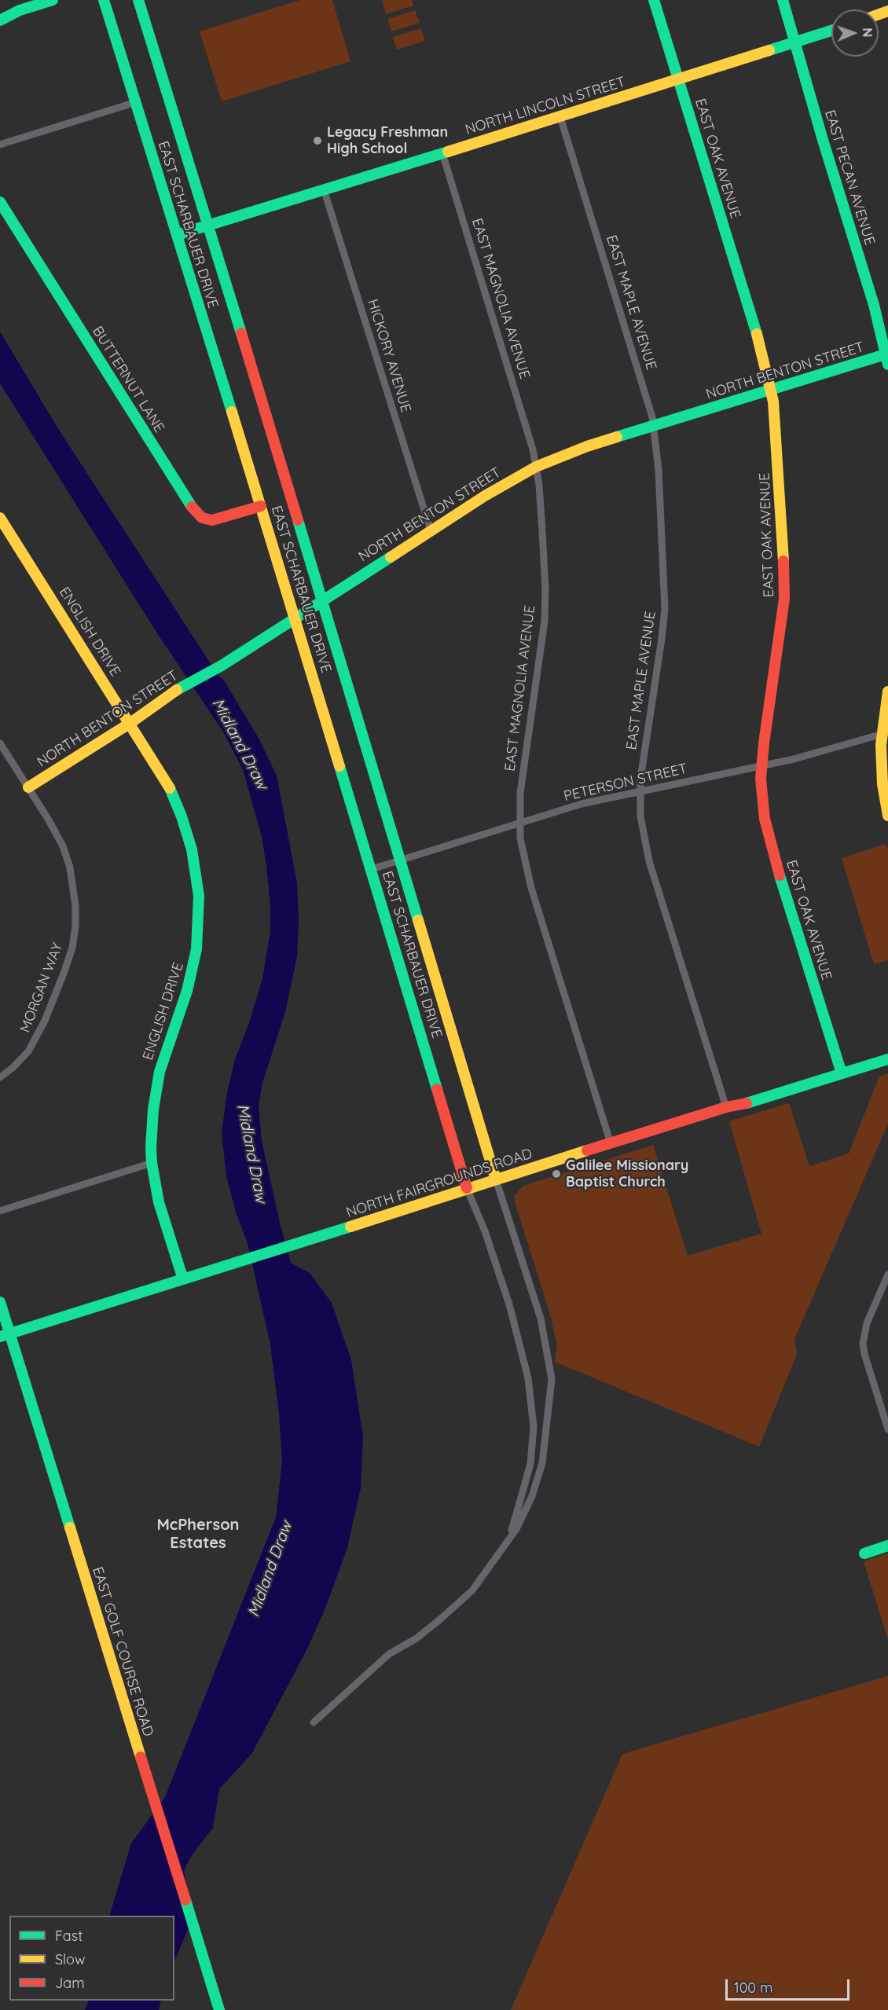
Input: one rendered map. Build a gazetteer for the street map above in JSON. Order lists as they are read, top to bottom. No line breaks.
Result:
{"streets":{"street":["NORTH LINCOLN STREET","EAST OAK AVENUE","EAST PECAN AVENUE","EAST SCHARBAUER DRIVE","EAST MAGNOLIA AVENUE","EAST MAPLE AVENUE","HICKORY AVENUE","NORTH BENTON STREET","BUTTERNUT LANE","ENGLISH DRIVE","PETERSON STREET","MORGAN WAY","NORTH FAIRGROUNDS ROAD","EAST GOLF COURSE ROAD"]},"crossings":[["NORTH LINCOLN STREET","EAST OAK AVENUE"],["NORTH LINCOLN STREET","EAST PECAN AVENUE"],["NORTH LINCOLN STREET","EAST SCHARBAUER DRIVE"],["NORTH LINCOLN STREET","EAST MAGNOLIA AVENUE"],["NORTH LINCOLN STREET","EAST MAPLE AVENUE"],["NORTH LINCOLN STREET","HICKORY AVENUE"],["EAST OAK AVENUE","NORTH BENTON STREET"],["EAST OAK AVENUE","PETERSON STREET"],["EAST OAK AVENUE","NORTH FAIRGROUNDS ROAD"],["EAST PECAN AVENUE","NORTH BENTON STREET"],["EAST SCHARBAUER DRIVE","NORTH BENTON STREET"],["EAST SCHARBAUER DRIVE","BUTTERNUT LANE"],["EAST SCHARBAUER DRIVE","PETERSON STREET"],["EAST SCHARBAUER DRIVE","NORTH FAIRGROUNDS ROAD"],["EAST MAGNOLIA AVENUE","NORTH BENTON STREET"],["EAST MAGNOLIA AVENUE","PETERSON STREET"],["EAST MAGNOLIA AVENUE","NORTH FAIRGROUNDS ROAD"],["EAST MAPLE AVENUE","NORTH BENTON STREET"],["EAST MAPLE AVENUE","PETERSON STREET"],["EAST MAPLE AVENUE","NORTH FAIRGROUNDS ROAD"],["HICKORY AVENUE","NORTH BENTON STREET"],["NORTH BENTON STREET","ENGLISH DRIVE"],["NORTH BENTON STREET","MORGAN WAY"],["ENGLISH DRIVE","NORTH FAIRGROUNDS ROAD"],["NORTH FAIRGROUNDS ROAD","EAST GOLF COURSE ROAD"]],"districts":["McPherson Estates"],"water":["Midland Draw"],"places":["Legacy Freshman High School","Galilee Missionary Baptist Church"],"legend":["Fast","Slow","Jam"],"scale_bar":"100 m","north":"right"}
